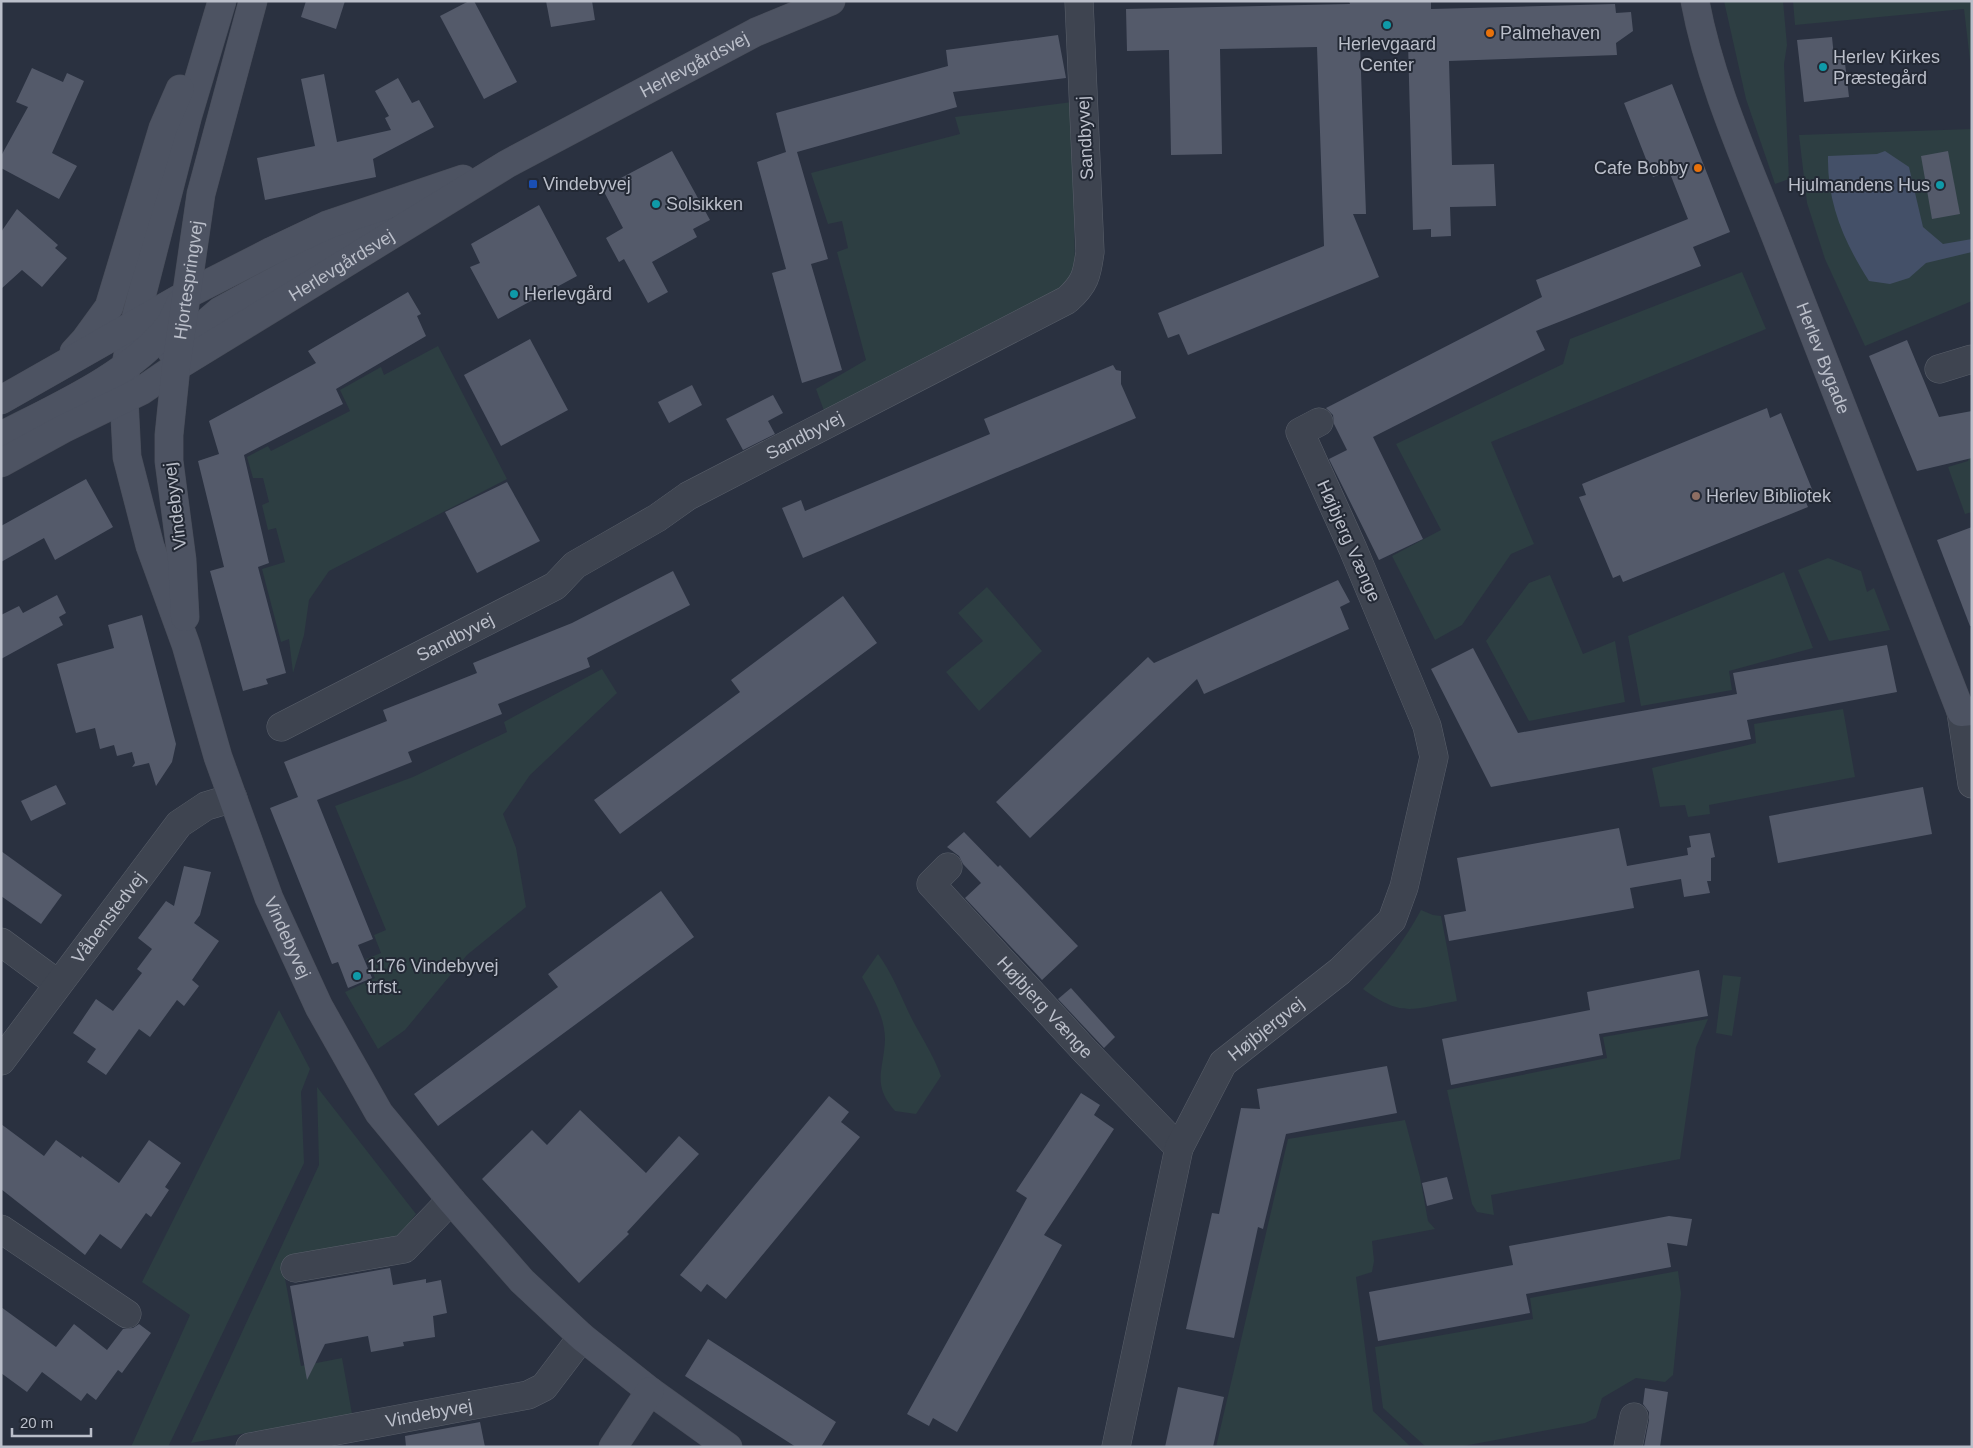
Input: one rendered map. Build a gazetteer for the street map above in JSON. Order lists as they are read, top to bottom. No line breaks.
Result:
{"streets":{"street":["Herlevgårdsvej","Sandbyvej","Hjortespringvej","Herlev Bygade","Vindebyvej","Højbjerg Vænge","Våbenstedvej","Højbjergvej"]},"crossings":[["Herlevgårdsvej","Hjortespringvej"],["Herlevgårdsvej","Vindebyvej"],["Hjortespringvej","Vindebyvej"],["Vindebyvej","Våbenstedvej"],["Højbjerg Vænge","Højbjergvej"]],"places":{"other":["Herlevgaard Center","Palmehaven","Herlev Kirkes Præstegård","Cafe Bobby","Hjulmandens Hus","Solsikken","Herlevgård","Herlev Bibliotek","1176 Vindebyvej trfst."],"transit":["Vindebyvej"]},"scale_bar":"20 m"}
